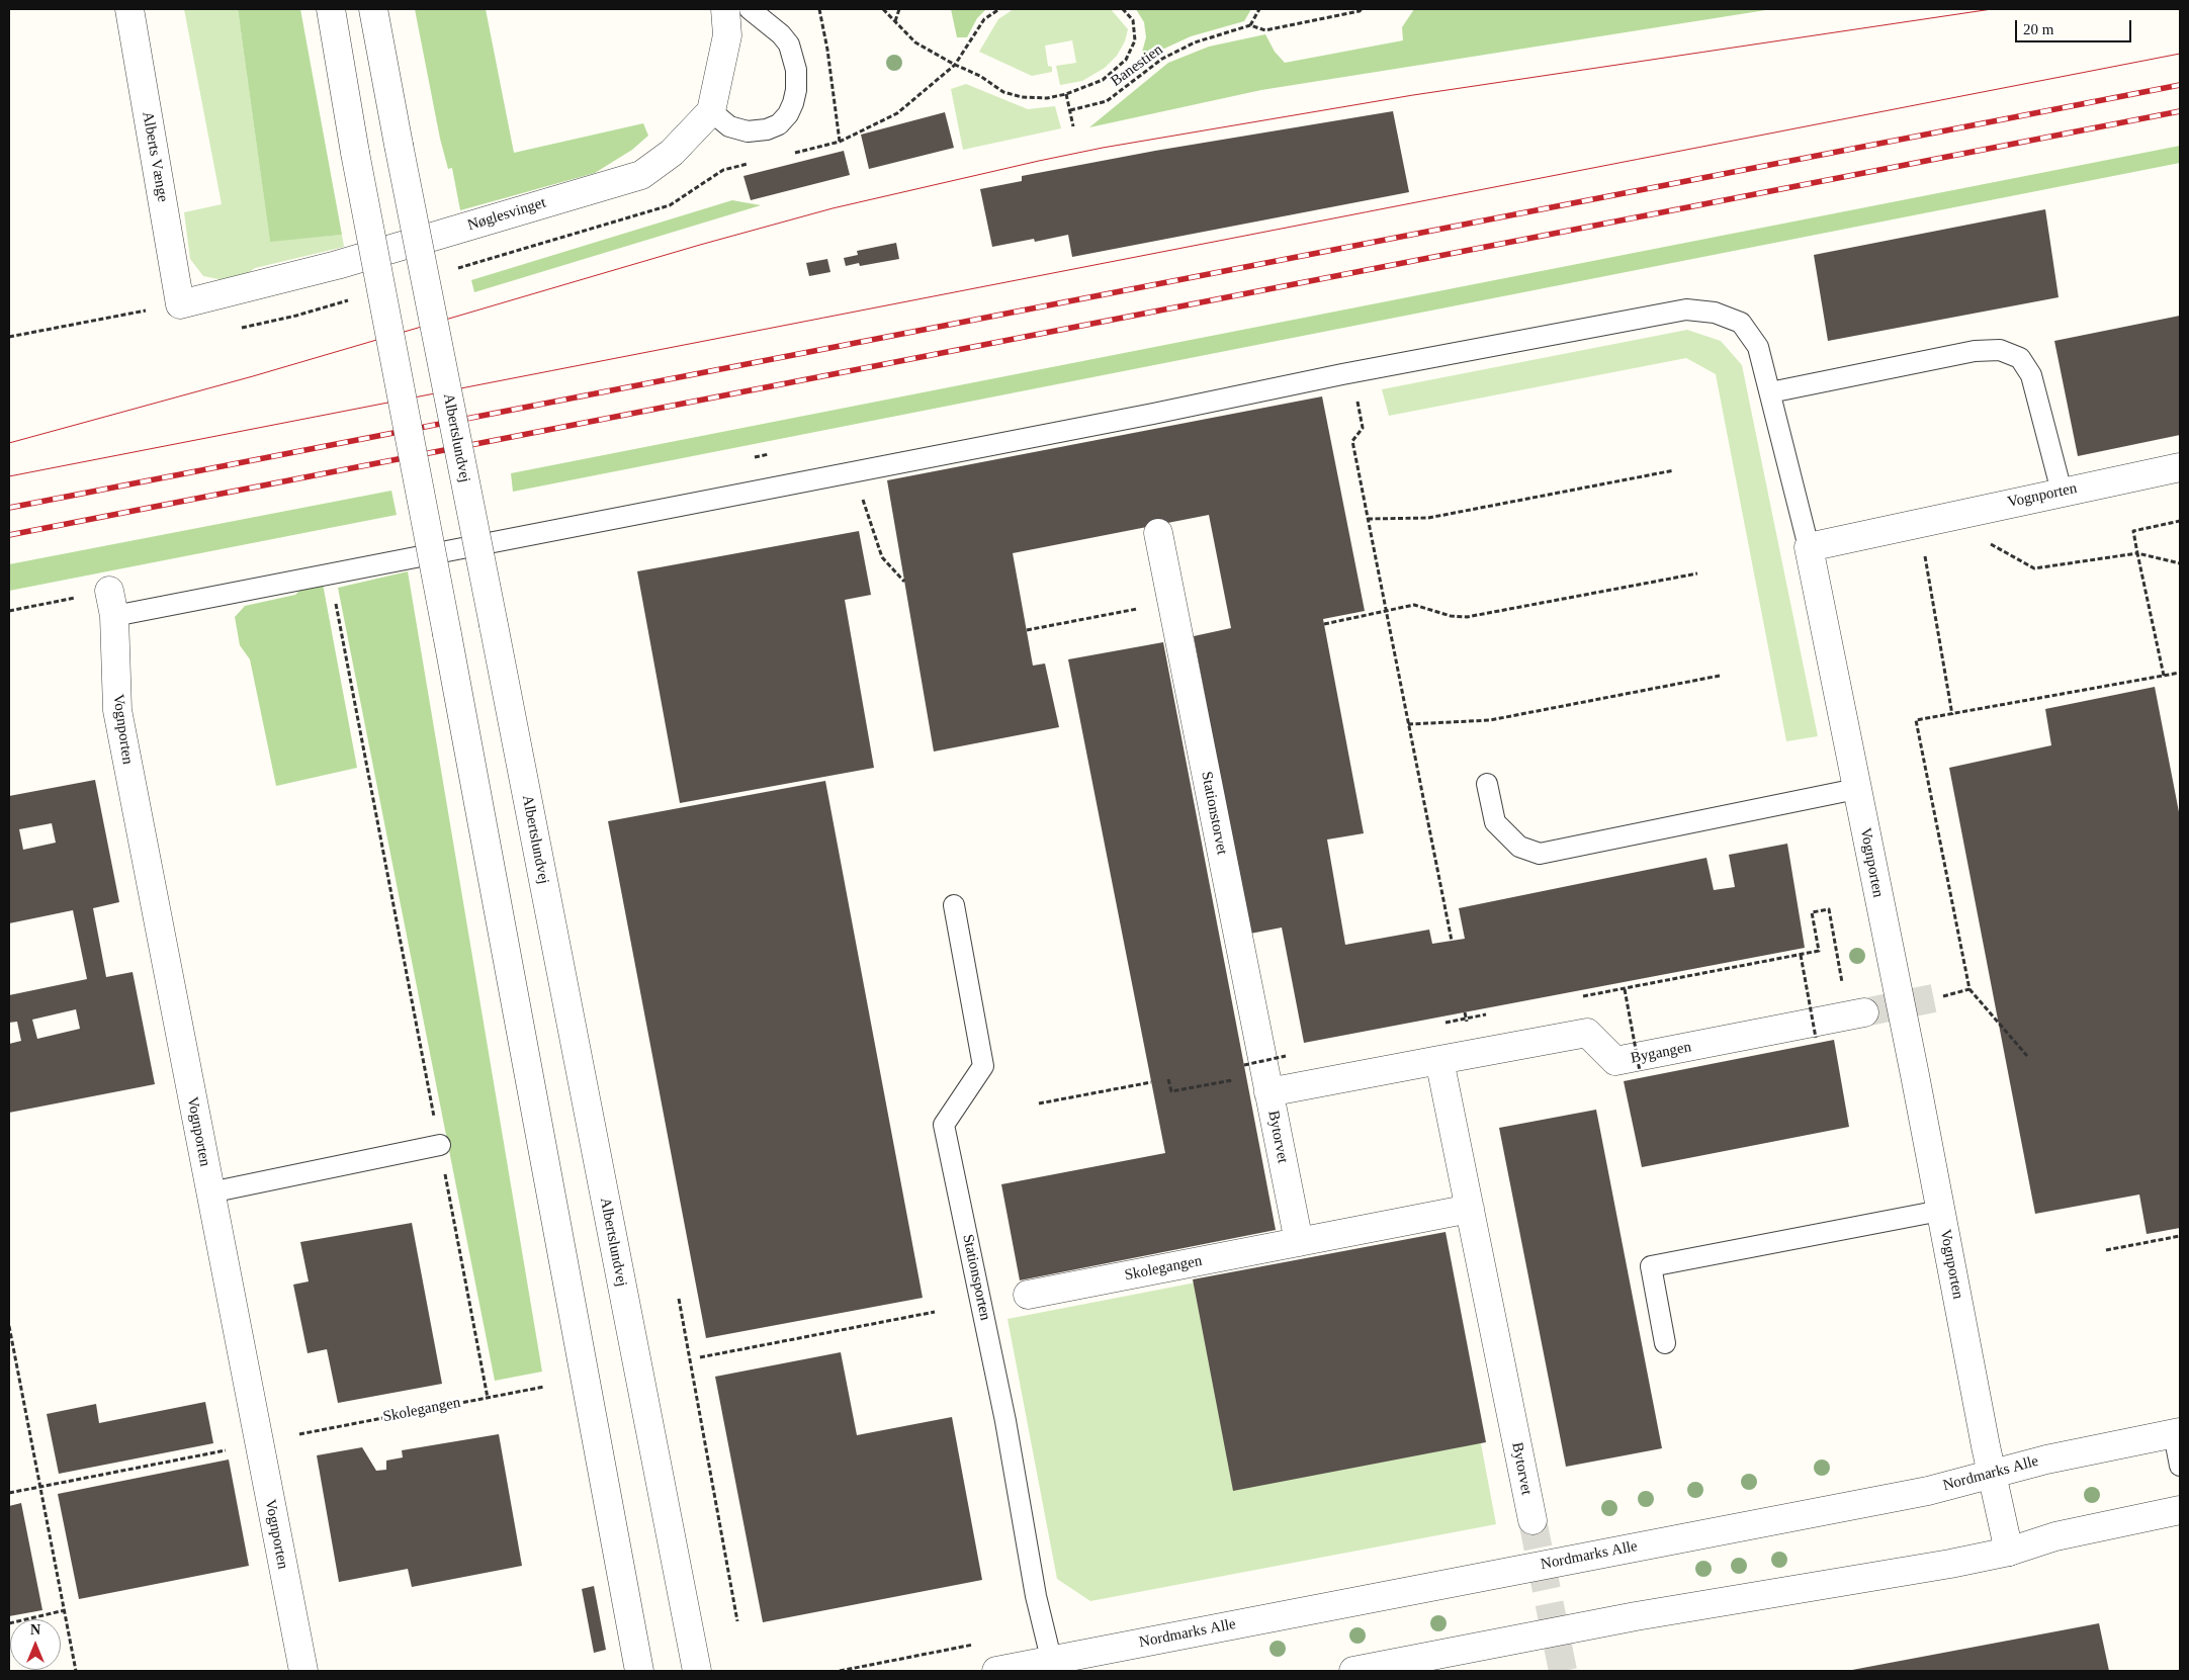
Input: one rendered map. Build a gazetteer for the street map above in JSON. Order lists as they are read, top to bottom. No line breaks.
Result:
{"streets":{"street":["Alberts Vænge","Nøglesvinget","Albertslundvej","Vognporten","Stationstorvet","Bygangen","Bytorvet","Skolegangen","Nordmarks Alle"],"lane":["Stationsporten"],"path":["Banestien"]},"crossings":[["Alberts Vænge","Nøglesvinget"],["Vognporten","Nordmarks Alle"],["Stationstorvet","Bytorvet"],["Bygangen","Bytorvet"],["Bytorvet","Skolegangen"],["Stationsporten","Nordmarks Alle"]],"scale_bar":"20 m","north":"top"}
